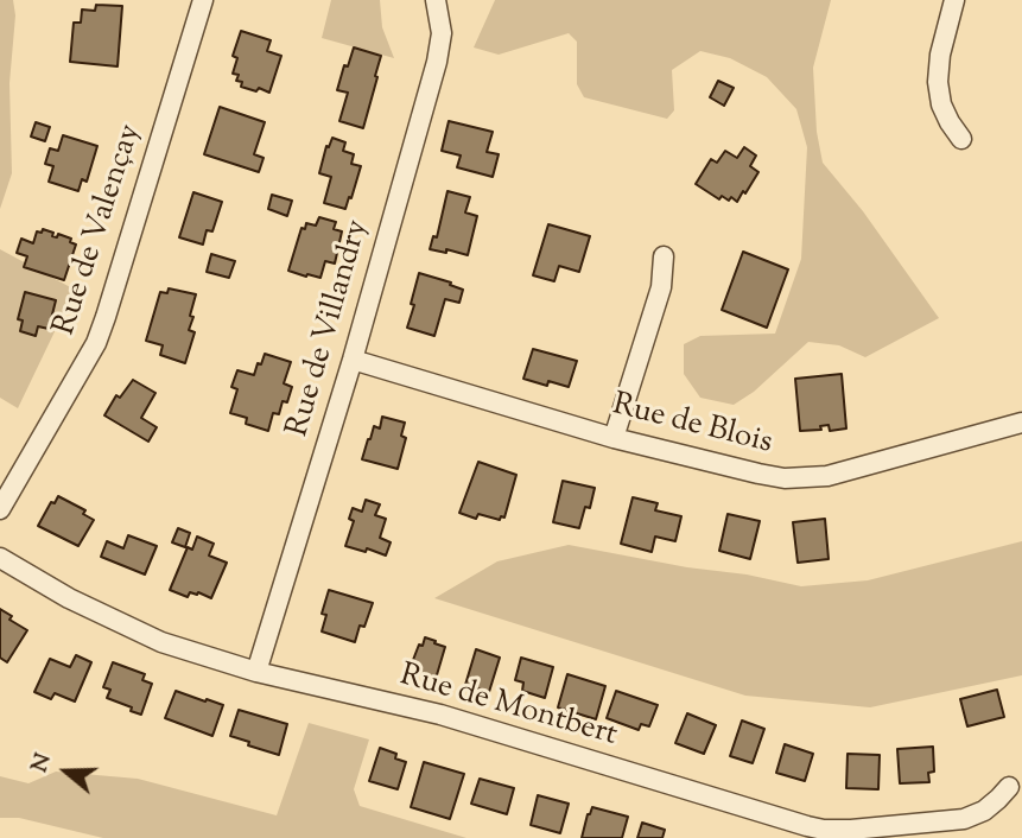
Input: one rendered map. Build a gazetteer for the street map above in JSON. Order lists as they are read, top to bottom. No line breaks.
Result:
{"streets":{"street":["Rue de Valençay","Rue de Villandry","Rue de Blois","Rue de Montbert"]},"crossings":[["Rue de Villandry","Rue de Blois"],["Rue de Villandry","Rue de Montbert"]],"north":"left"}
